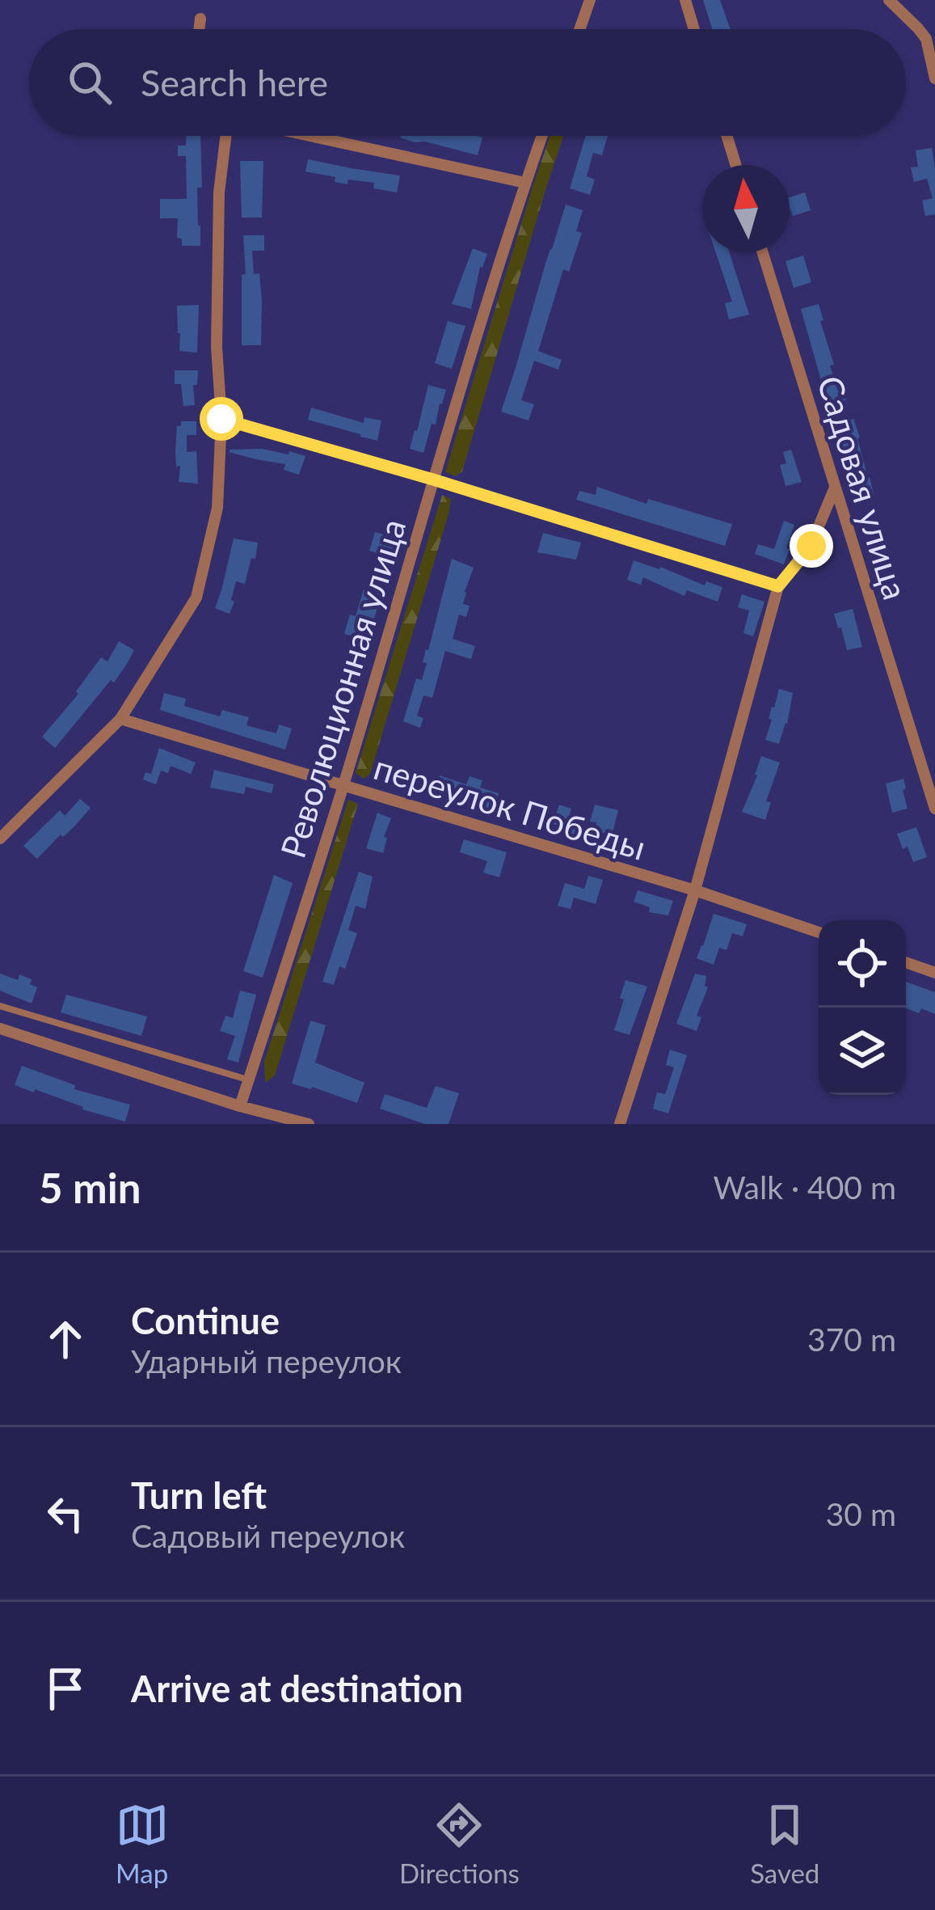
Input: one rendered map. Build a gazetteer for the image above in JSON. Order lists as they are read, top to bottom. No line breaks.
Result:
{"streets":{"street":["Садовая улица","Революционная улица","переулок Победы"]},"crossings":[["Революционная улица","переулок Победы"]],"north":"top","page":{"search":"Search here","heading":["5 min","Walk · 400 m"],"list":[["Continue","Ударный переулок","370 m"],["Turn left","Садовый переулок","30 m"],"Arrive at destination"],"nav":["Map","Directions","Saved"]}}
